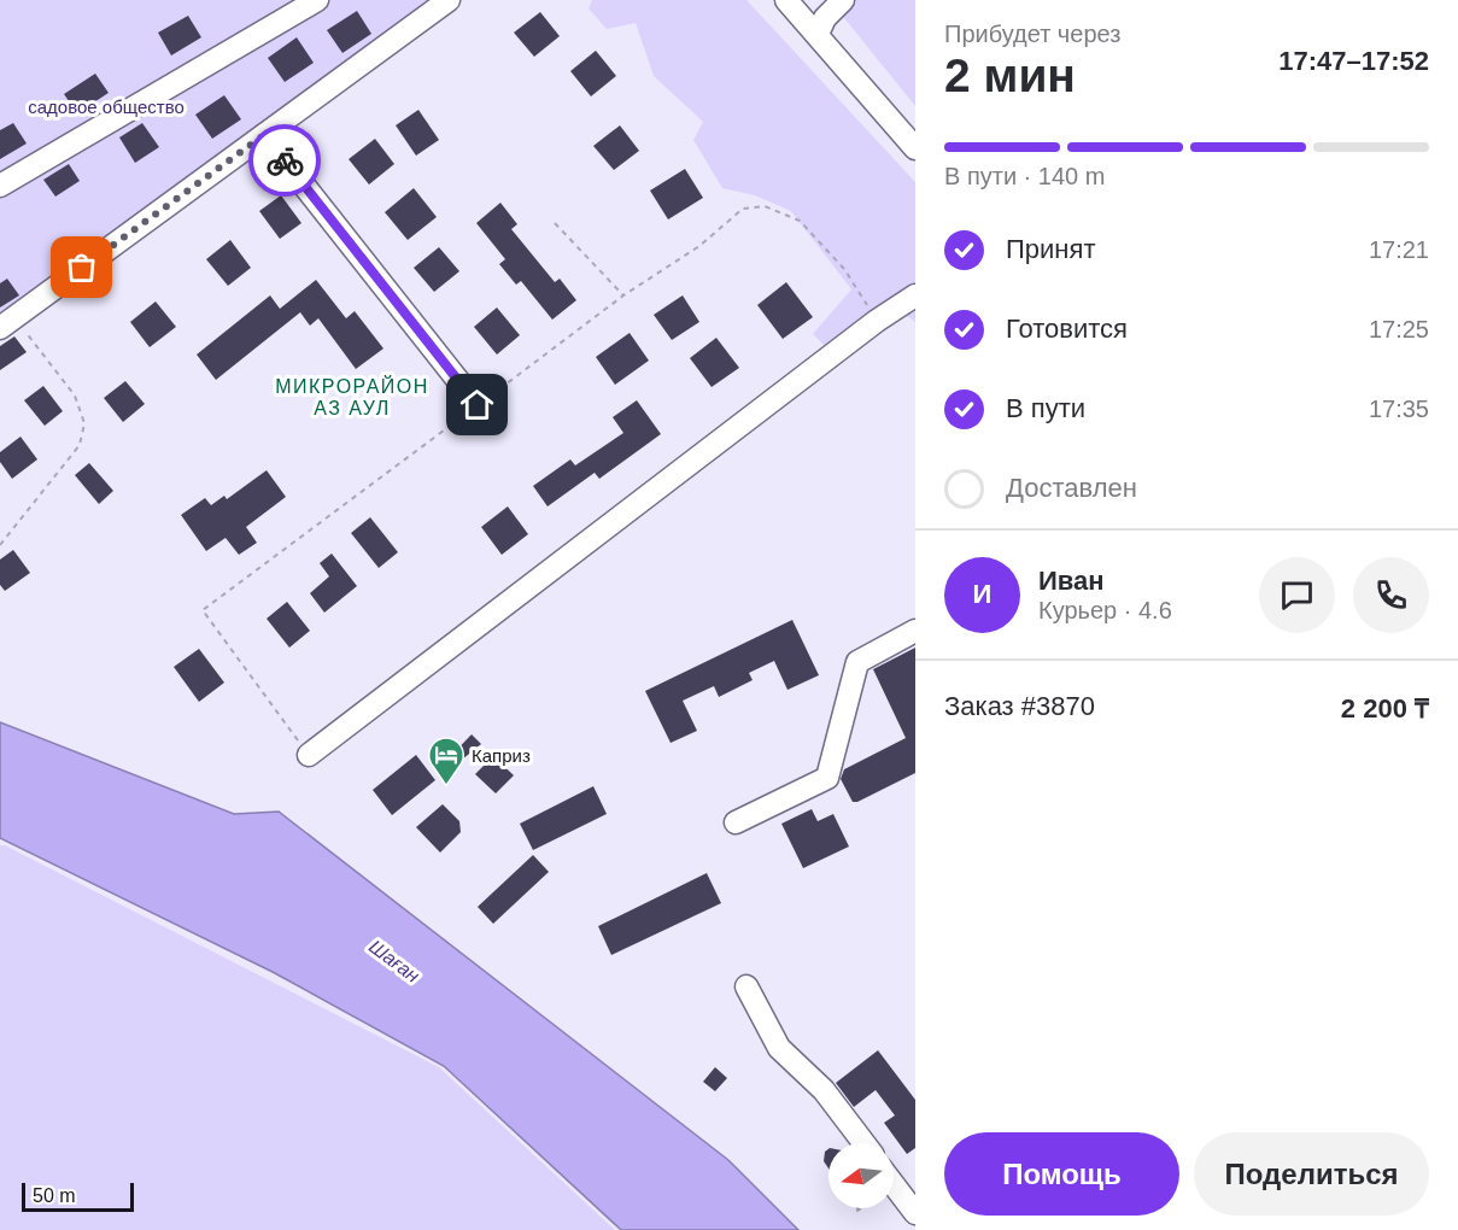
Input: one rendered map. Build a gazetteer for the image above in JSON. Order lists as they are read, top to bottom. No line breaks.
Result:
{"districts":["МИКРОРАЙОН АЗ АУЛ"],"water":["Шаған"],"parks":["садовое общество"],"places":{"hotel":["Каприз"]},"scale_bar":"50 m","north":"left","page":{"heading":["2 мин","Прибудет через","17:47–17:52"],"panel":["Иван","Курьер · 4.6","Заказ #3870","2 200 ₸"],"bar":"В пути · 140 m","list":[["Принят","17:21"],["Готовится","17:25"],["В пути","17:35"],"Доставлен"],"round":"И","buttons":["Помощь","Поделиться"],"scale":"50 m"}}
